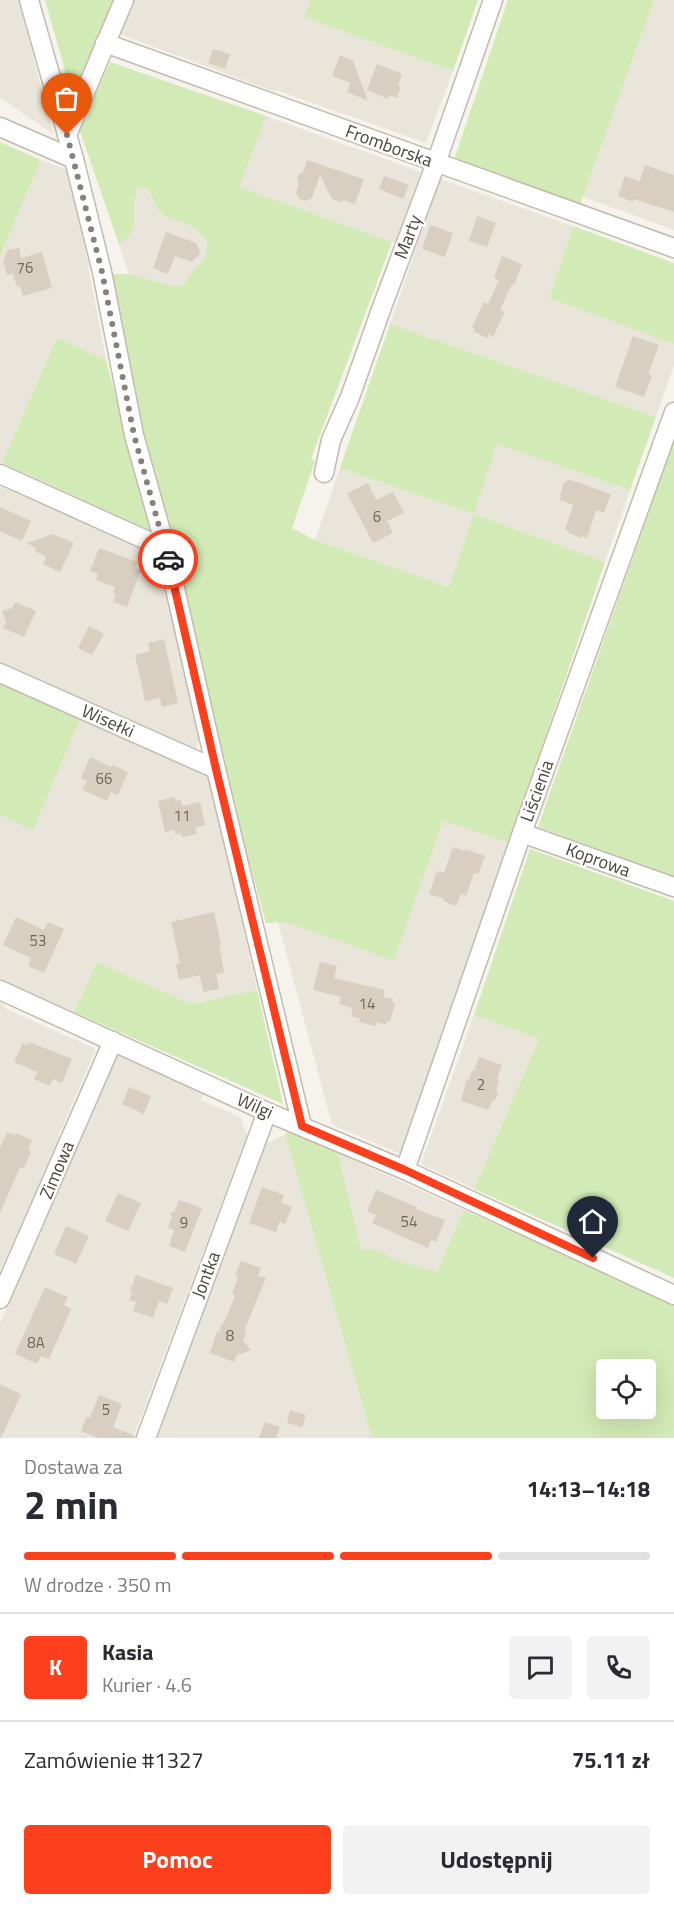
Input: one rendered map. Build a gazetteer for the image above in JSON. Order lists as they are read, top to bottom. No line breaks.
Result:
{"streets":{"street":["Fromborska","Marty","Wisełki","Liścienia","Koprowa","Wilgi","Zimowa","Jontka"]},"crossings":[["Fromborska","Marty"],["Liścienia","Koprowa"],["Liścienia","Wilgi"],["Wilgi","Zimowa"],["Wilgi","Jontka"]],"house_numbers":["76","6","66","11","53","14","2","54","9","8","8A","5"],"page":{"heading":["2 min","Dostawa za","14:13–14:18"],"panel":["Kasia","Kurier · 4.6","Zamówienie #1327","75.11 zł"],"bar":"W drodze · 350 m","round":"K","buttons":["Pomoc","Udostępnij"]}}
